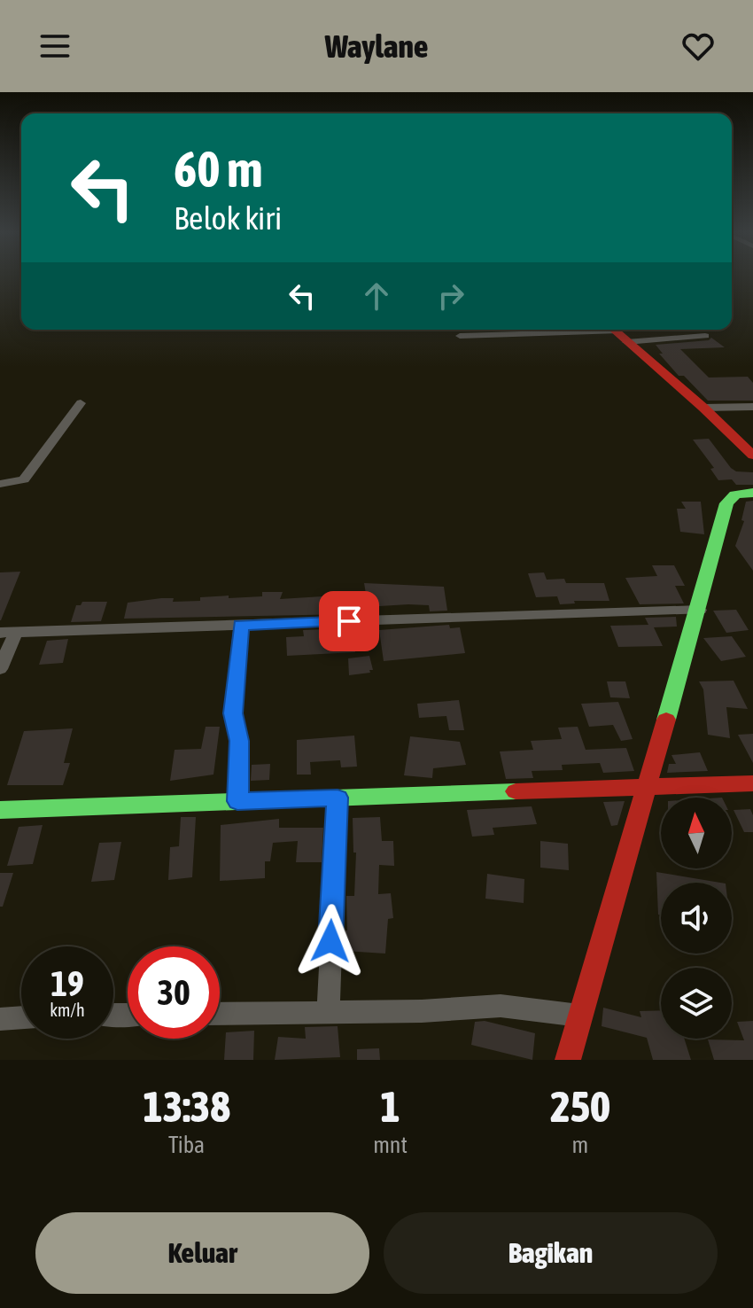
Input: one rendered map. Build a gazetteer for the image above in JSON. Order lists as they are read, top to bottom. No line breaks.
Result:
{"north":"top","page":{"header":"Waylane","turn":["60 m","Belok kiri"],"speed":"19 km/h","limit":"30","eta":["13:38","Tiba","1","mnt","250","m"],"buttons":["Keluar","Bagikan"]}}
